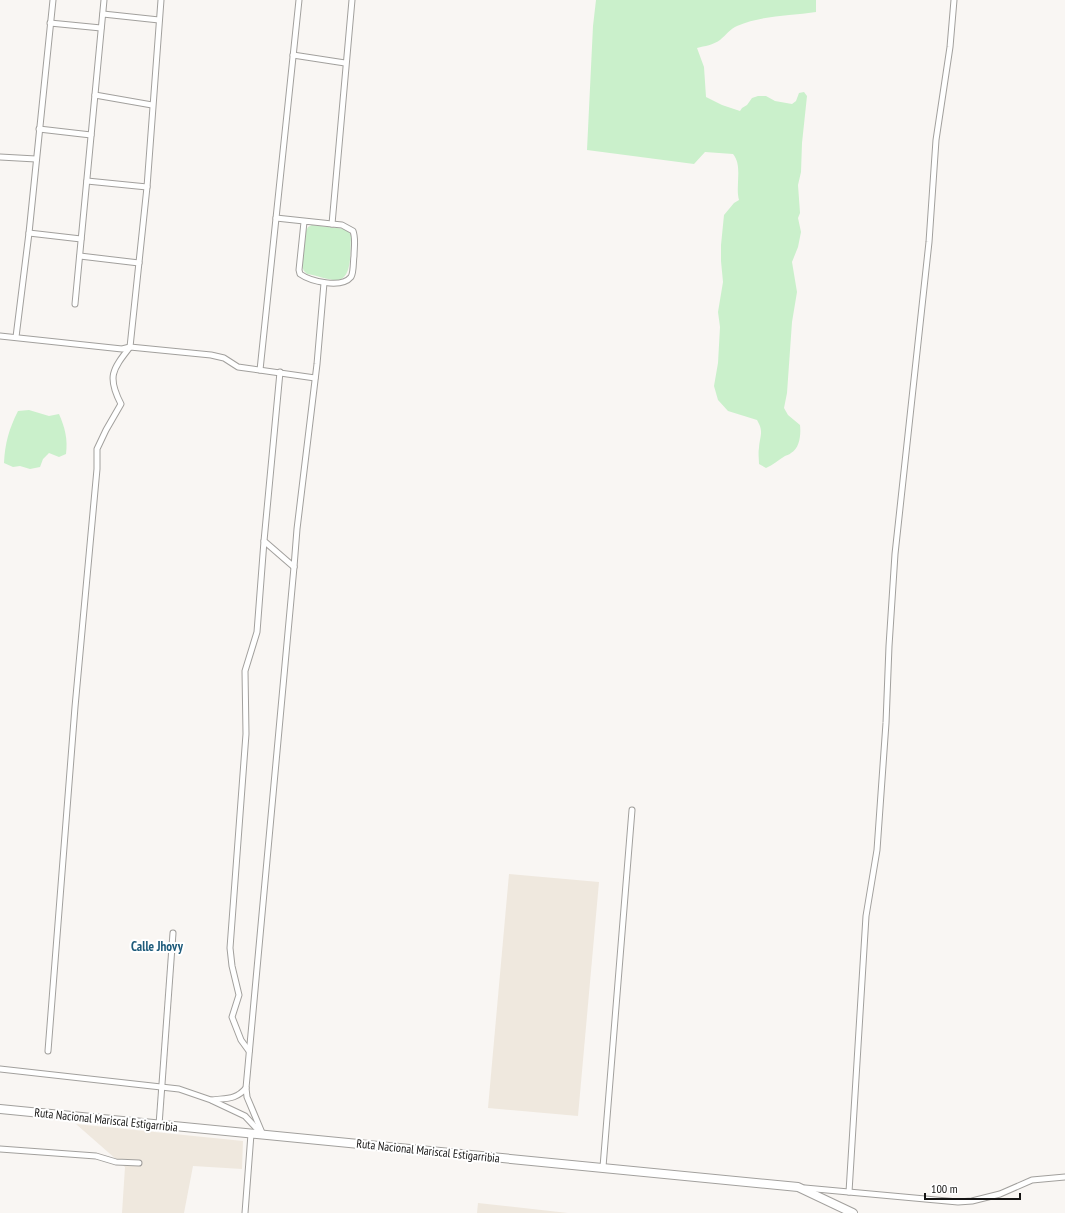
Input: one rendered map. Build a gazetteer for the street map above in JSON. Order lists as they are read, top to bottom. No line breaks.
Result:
{"streets":{"main road":["Ruta Nacional Mariscal Estigarribia"]},"districts":["Calle Jhovy"],"scale_bar":"100 m"}
